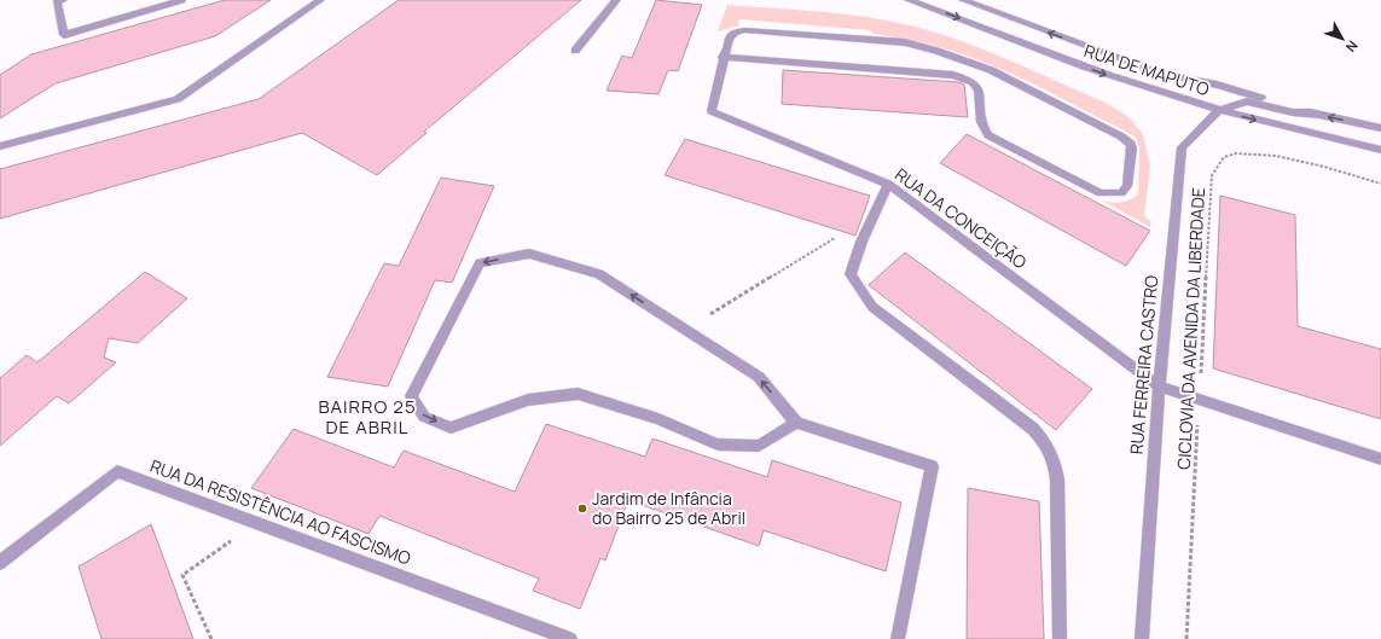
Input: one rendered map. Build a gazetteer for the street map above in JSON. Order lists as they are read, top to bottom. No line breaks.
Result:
{"streets":{"street":["RUA DE MAPUTO","RUA DA CONCEIÇÃO","RUA FERREIRA CASTRO","RUA DA RESISTÊNCIA AO FASCISMO"],"path":["CICLOVIA DA AVENIDA DA LIBERDADE"]},"crossings":[["RUA DE MAPUTO","RUA FERREIRA CASTRO"],["RUA DA CONCEIÇÃO","CICLOVIA DA AVENIDA DA LIBERDADE"],["RUA DA CONCEIÇÃO","RUA FERREIRA CASTRO"]],"districts":["BAIRRO 25 DE ABRIL"],"places":["Jardim de Infância do Bairro 25 de Abril"],"north":"bottom right"}
